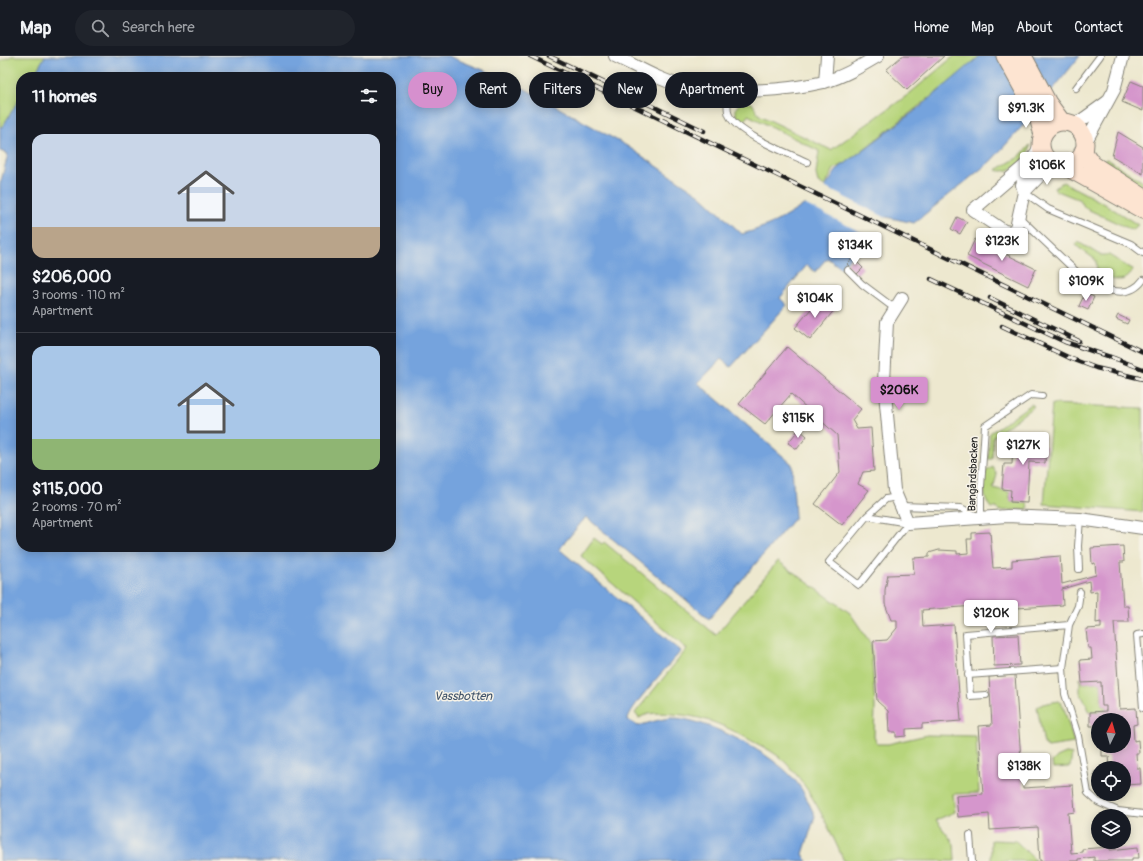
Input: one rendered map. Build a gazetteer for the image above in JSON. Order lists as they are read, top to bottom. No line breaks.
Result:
{"streets":{"lane":["Bangårdsbacken"]},"water":["Vassbotten"],"north":"top","page":{"header":"Map","search":"Search here","nav":["Home","Map","About","Contact"],"chip":["Buy","Rent","Filters","New","Apartment"],"heading":"11 homes","price":["$91.3K","$106K","$123K","$134K","$109K","$104K","$206K","$115K","$127K","$120K","$138K"],"list":[{"name":"$206,000","note":"3 rooms · 110 m² · Apartment"},{"name":"$115,000","note":"2 rooms · 70 m² · Apartment"}]}}
